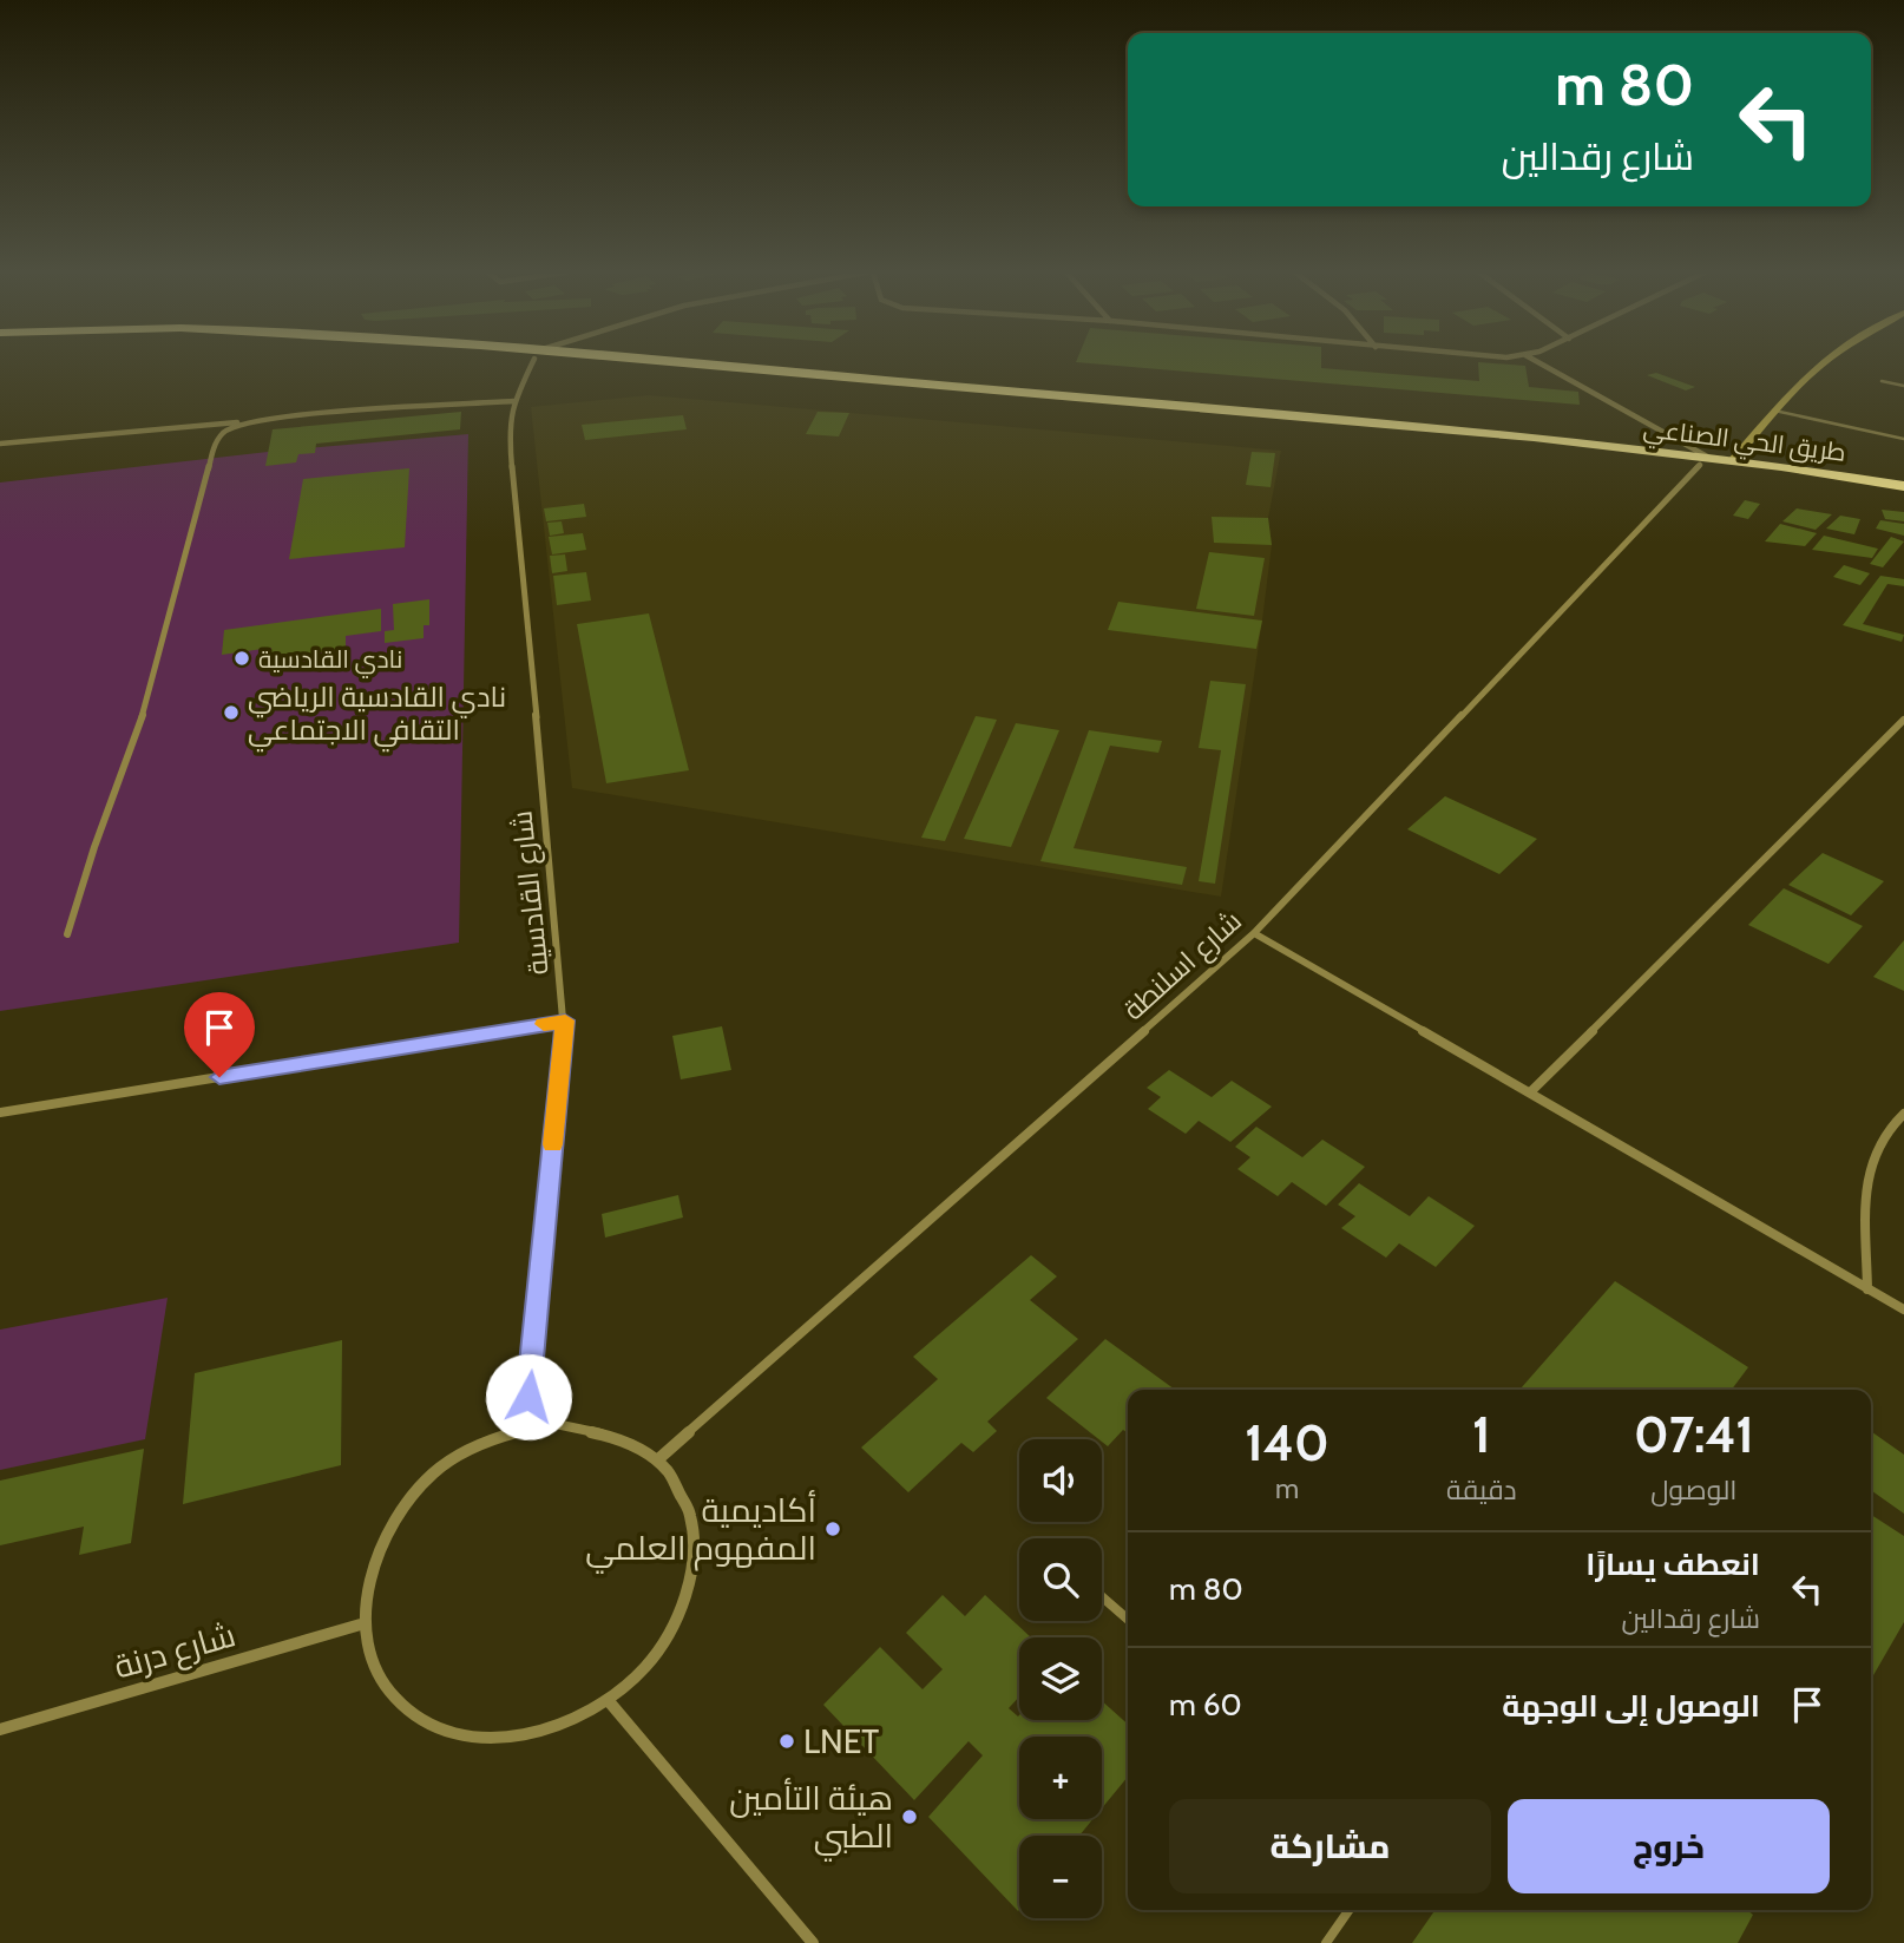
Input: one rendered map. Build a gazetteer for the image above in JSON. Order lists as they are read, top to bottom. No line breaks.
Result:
{"streets":{"highway":["طريق الحي الصناعي"],"street":["شارع القادسية","شارع اسلنطة","شارع درنة"]},"crossings":[["طريق الحي الصناعي","شارع اسلنطة"]],"places":["نادي القادسية","نادي القادسية الرياضي التقافي الاجتماعي","أكاديمية المفهوم العلمي","LNET","هيئة التأمين الطبي"],"page":{"turn":["80 m","شارع رقدالين"],"eta":["07:41","الوصول","1","دقيقة","140","m"],"map_buttons":["+","−"],"list":[{"name":"انعطف يسارًا","note":"شارع رقدالين","value":"80 m"},{"name":"الوصول إلى الوجهة","value":"60 m"}],"buttons":["خروج","مشاركة"]}}
